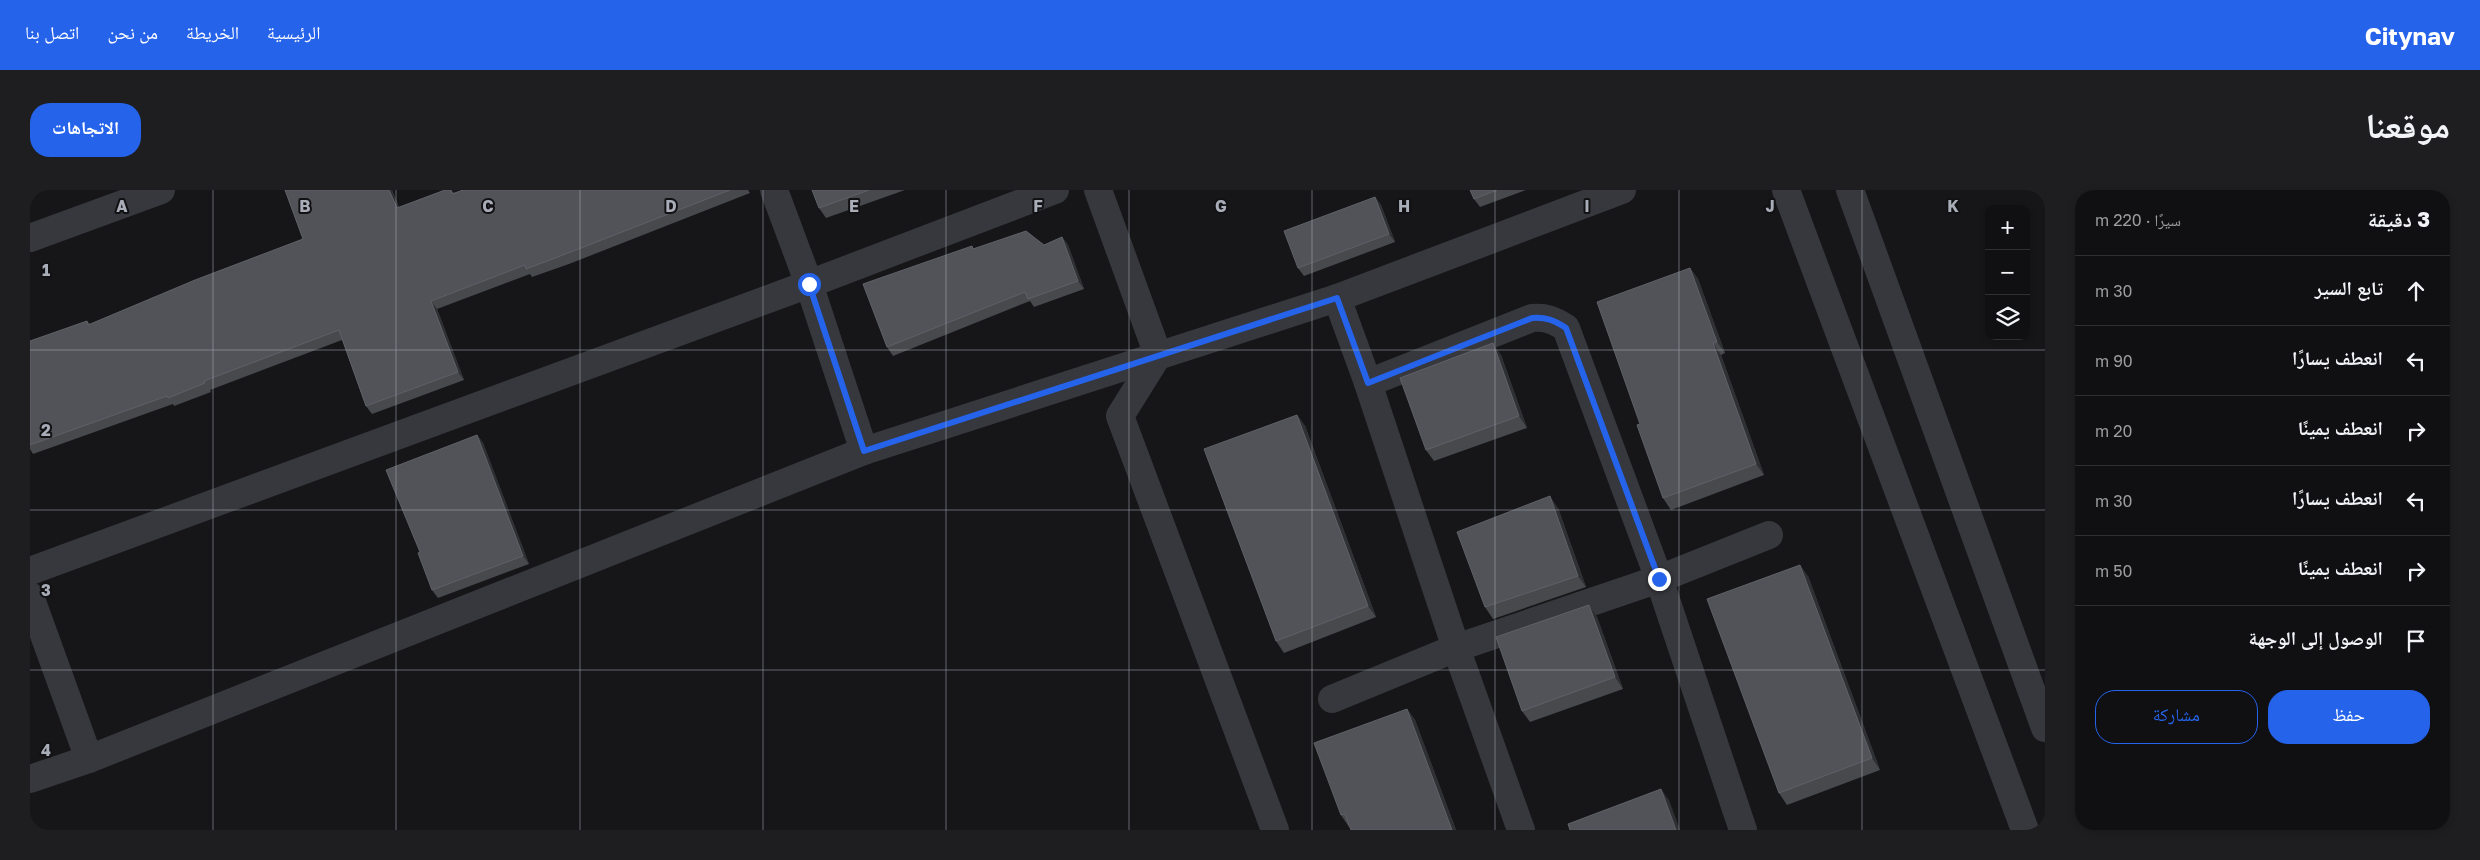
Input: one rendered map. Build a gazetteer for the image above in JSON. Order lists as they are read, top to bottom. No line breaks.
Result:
{"page":{"header":"Citynav","nav":["الرئيسية","الخريطة","من نحن","اتصل بنا"],"title":"موقعنا","buttons":["الاتجاهات",["حفظ","مشاركة"]],"heading":["3 دقيقة","سيرًا · 220 m"],"map_buttons":["+","−"],"list":[["تابع السير","30 m"],["انعطف يسارًا","90 m"],["انعطف يمينًا","20 m"],["انعطف يسارًا","30 m"],["انعطف يمينًا","50 m"],"الوصول إلى الوجهة"]},"grid":{"columns":["A","B","C","D","E","F","G","H","I","J","K"],"rows":["1","2","3","4"]}}
